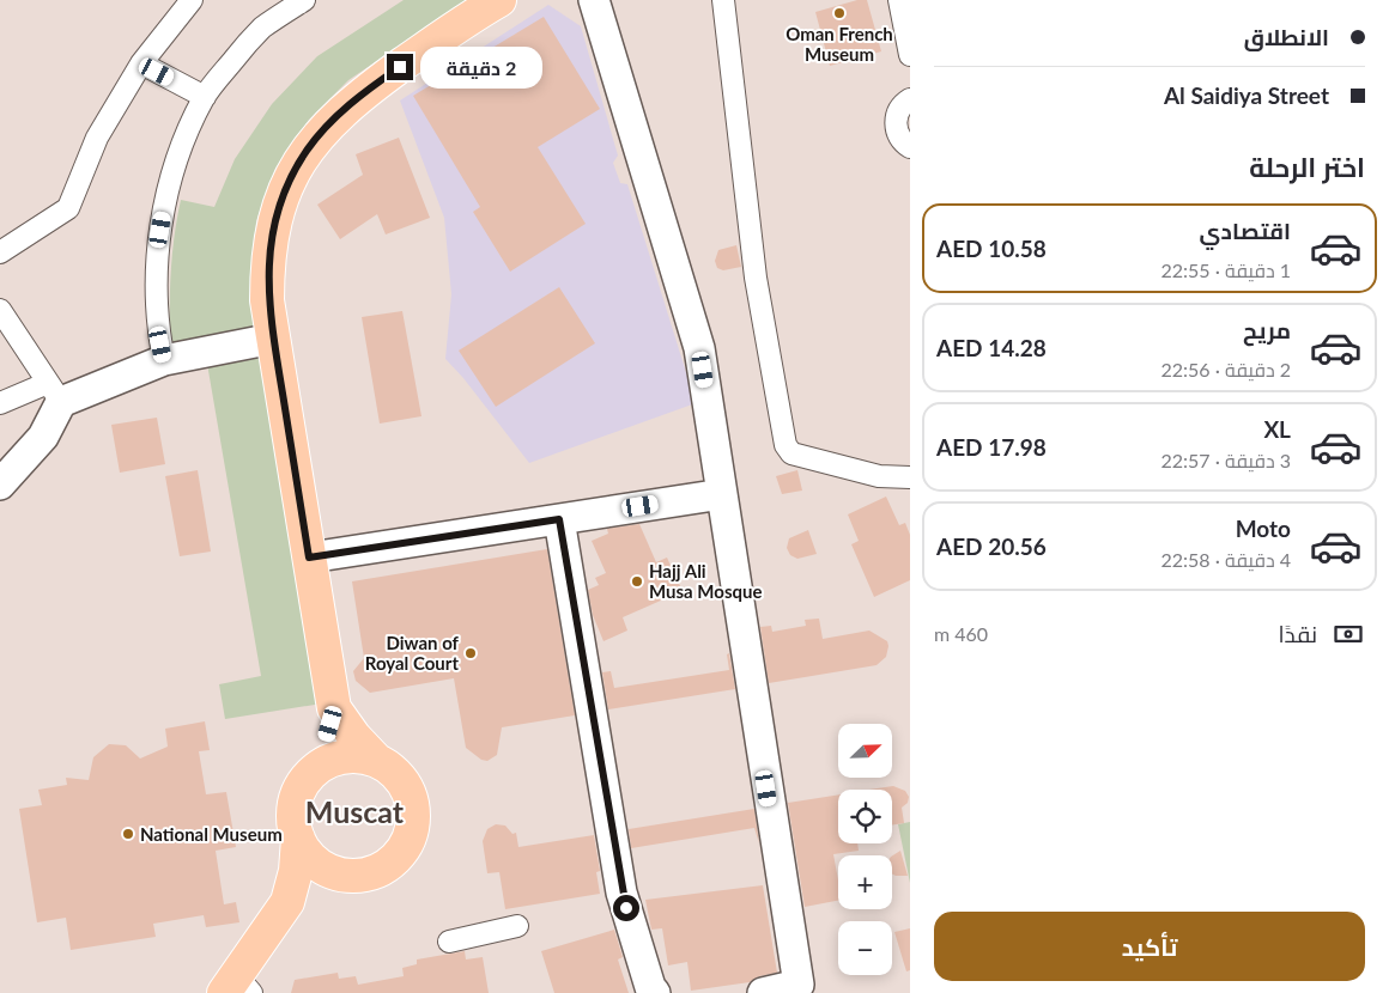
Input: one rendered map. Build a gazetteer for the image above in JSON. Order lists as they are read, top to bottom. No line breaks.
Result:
{"districts":["Muscat"],"places":["Oman French Museum","Hajj Ali Musa Mosque","Diwan of Royal Court","National Museum"],"north":"top right","page":{"banner":["الانطلاق","Al Saidiya Street"],"bubble":"2 دقيقة","heading":"اختر الرحلة","list":[{"name":"اقتصادي","note":"1 دقيقة · 22:55","value":"AED 10.58"},{"name":"مريح","note":"2 دقيقة · 22:56","value":"AED 14.28"},{"name":"XL","note":"3 دقيقة · 22:57","value":"AED 17.98"},{"name":"Moto","note":"4 دقيقة · 22:58","value":"AED 20.56"}],"pay":["نقدًا","460 m"],"map_buttons":["+","−"],"buttons":"تأكيد"}}
